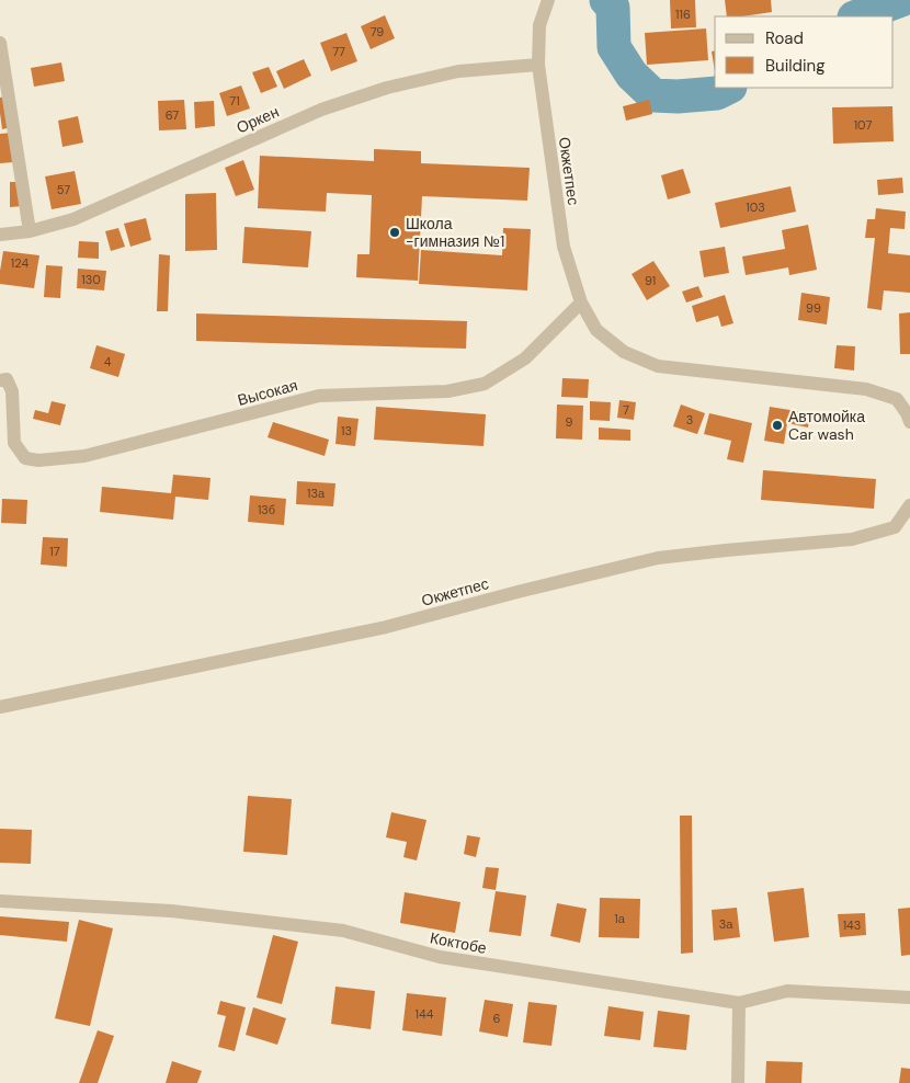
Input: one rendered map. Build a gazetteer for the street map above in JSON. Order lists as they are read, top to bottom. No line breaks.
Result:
{"streets":{"street":["Оркен","Окжетпес","Высокая","Коктобе"]},"crossings":[["Оркен","Окжетпес"],["Окжетпес","Высокая"]],"places":["Школа -гимназия №1","Автомойка Car wash"],"house_numbers":["116","79","77","71","67","107","57","103","124","130","91","99","4","7","3","9","13","13а","13б","17","1а","3а","143","144","6"],"legend":["Road","Building"]}
